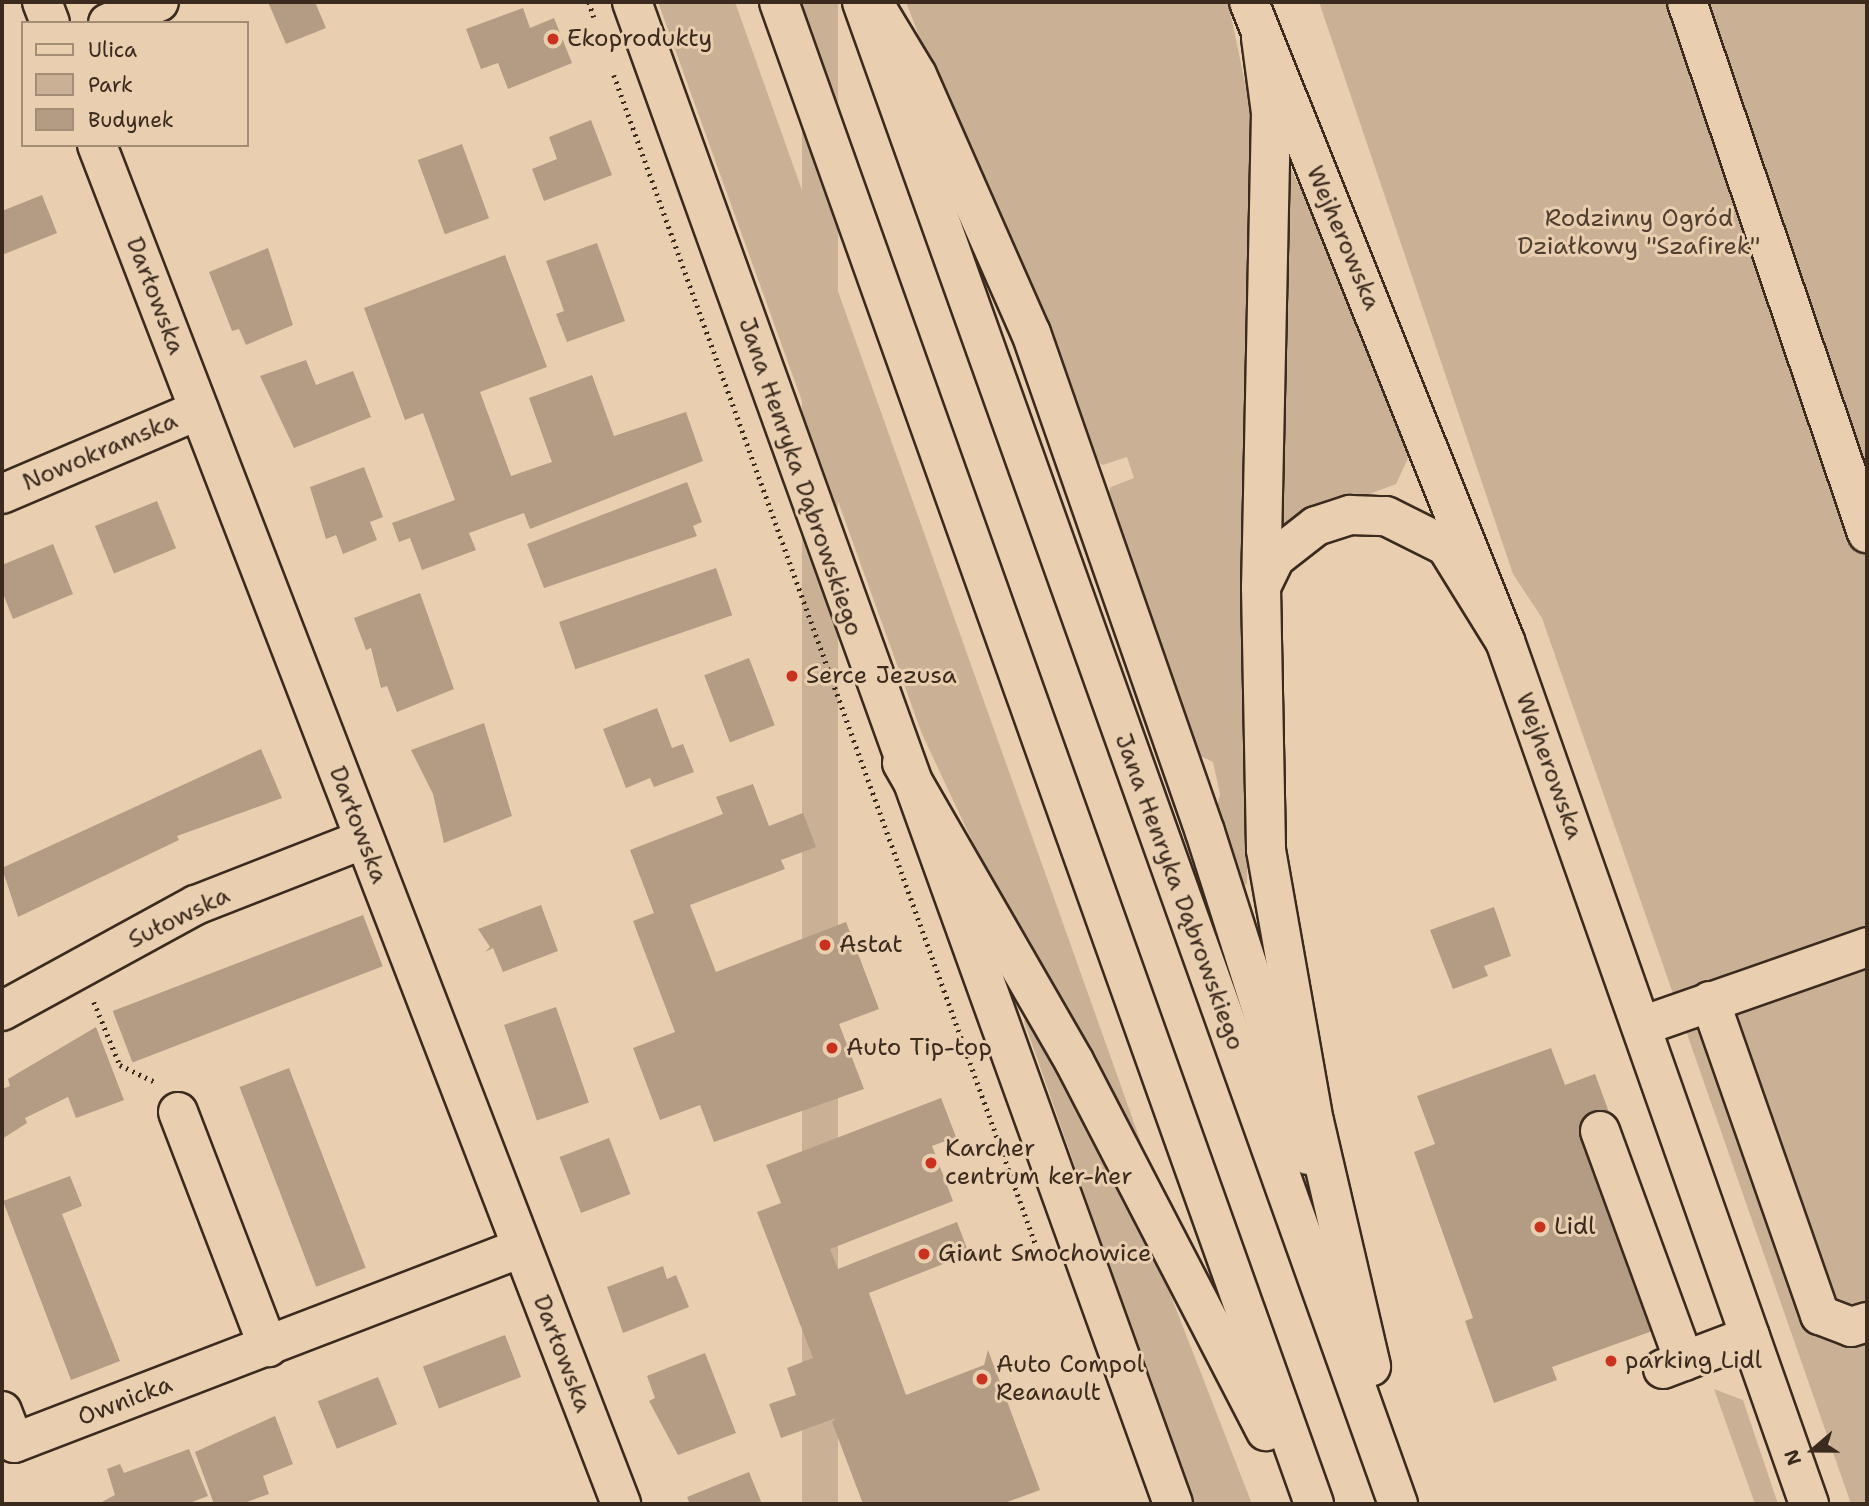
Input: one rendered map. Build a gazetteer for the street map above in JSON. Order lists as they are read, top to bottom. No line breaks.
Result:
{"streets":{"street":["Wejherowska","Darłowska","Nowokramska","Jana Henryka Dąbrowskiego","Sułowska","Ownicka"]},"crossings":[["Darłowska","Nowokramska"],["Darłowska","Sułowska"],["Darłowska","Ownicka"]],"parks":["Rodzinny Ogród Działkowy \"Szafirek\""],"places":["Ekoprodukty","Serce Jezusa","Astat","Auto Tip-top","Karcher centrum ker-her","Lidl","Giant Smochowice","parking Lidl","Auto Compol Reanault"],"legend":["Ulica","Park","Budynek"],"north":"left"}
